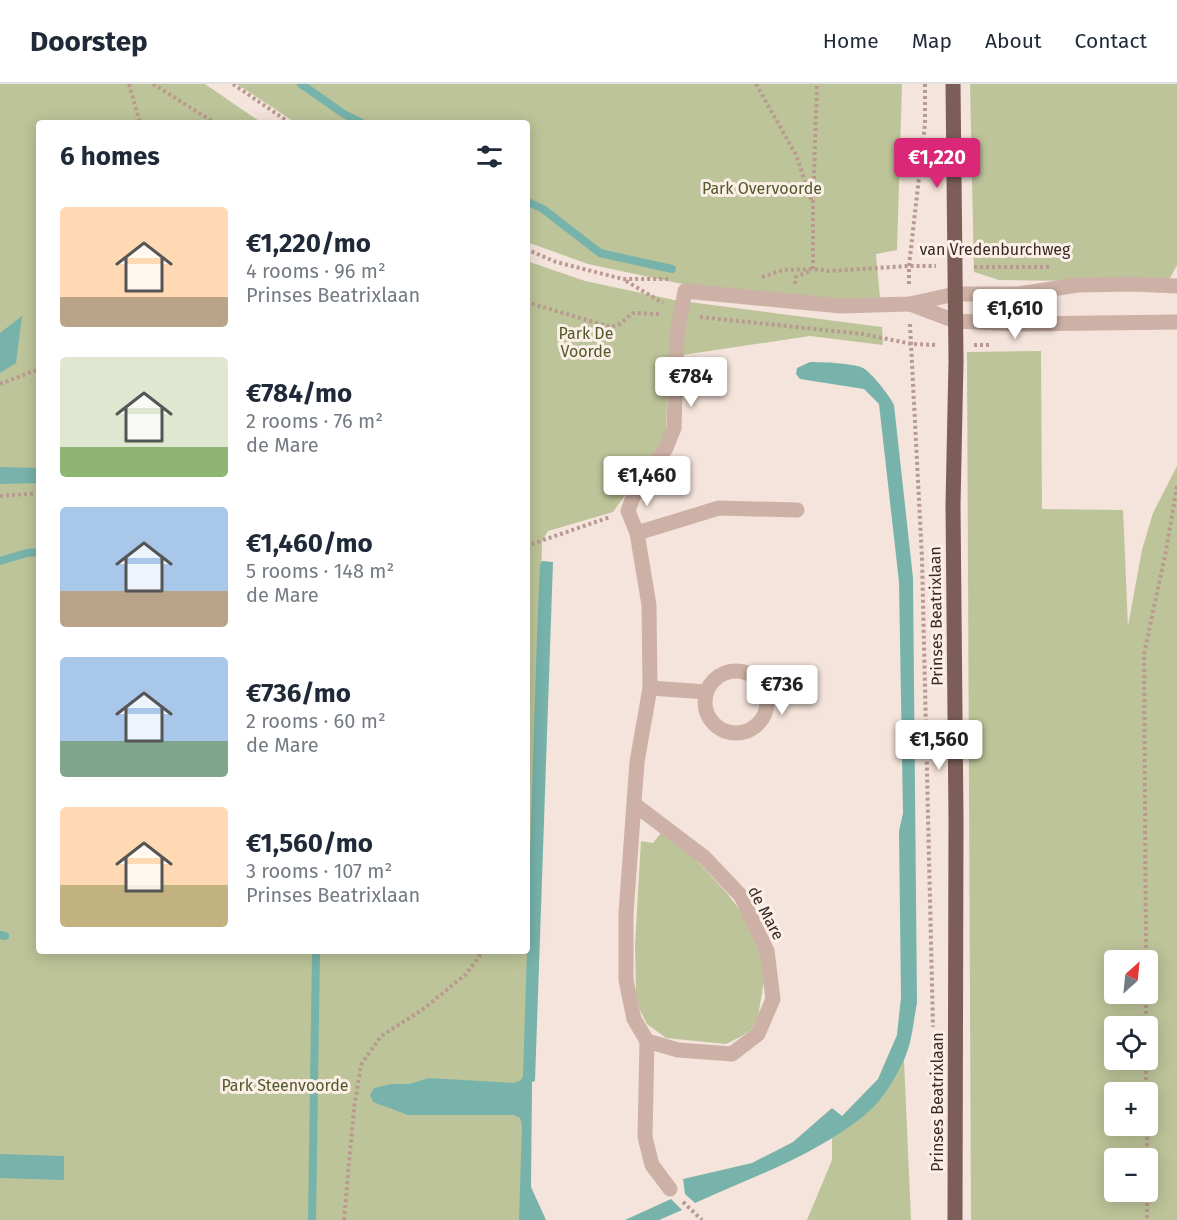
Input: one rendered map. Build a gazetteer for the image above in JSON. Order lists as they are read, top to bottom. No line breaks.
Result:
{"streets":{"main road":["Prinses Beatrixlaan"],"street":["de Mare"],"path":["van Vredenburchweg"]},"crossings":[["van Vredenburchweg","Prinses Beatrixlaan"]],"parks":["Park Overvoorde","Park De Voorde","Park Steenvoorde"],"north":"top right","page":{"header":"Doorstep","nav":["Home","Map","About","Contact"],"heading":"6 homes","price":["€1,220","€1,610","€784","€1,460","€736","€1,560"],"list":[{"name":"€1,220/mo","note":"4 rooms · 96 m² · Prinses Beatrixlaan"},{"name":"€784/mo","note":"2 rooms · 76 m² · de Mare"},{"name":"€1,460/mo","note":"5 rooms · 148 m² · de Mare"},{"name":"€736/mo","note":"2 rooms · 60 m² · de Mare"},{"name":"€1,560/mo","note":"3 rooms · 107 m² · Prinses Beatrixlaan"}],"map_buttons":["+","−"]}}
